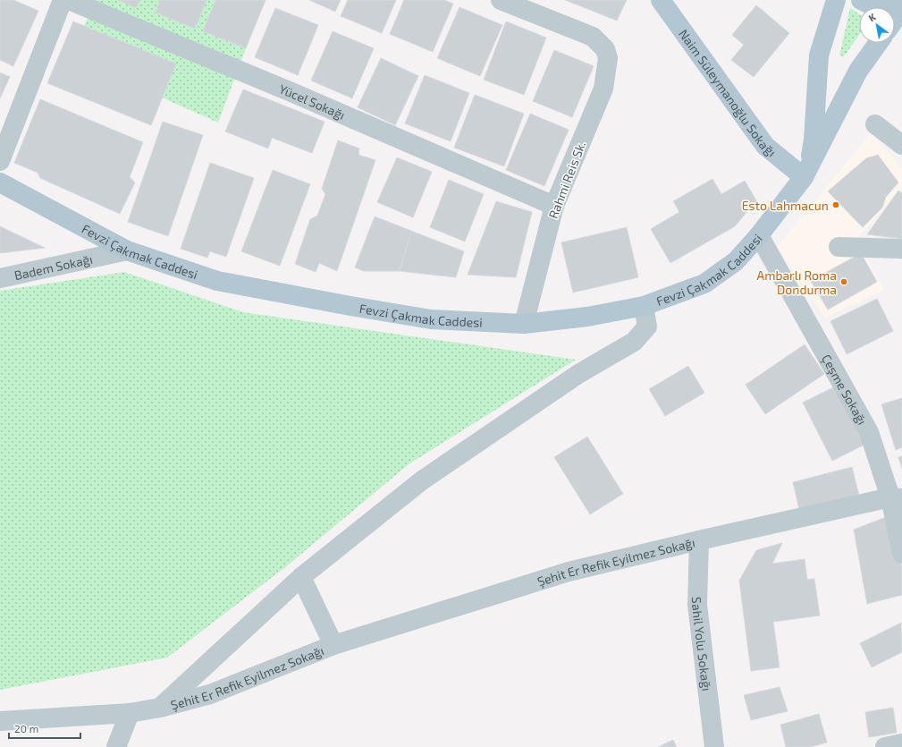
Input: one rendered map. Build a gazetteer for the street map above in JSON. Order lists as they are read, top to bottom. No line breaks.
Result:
{"streets":{"main road":["Naim Süleymanoğlu Sokağı","Fevzi Çakmak Caddesi"],"street":["Yücel Sokağı","Rahmi Reis Sk.","Badem Sokağı","Çeşme Sokağı","Şehit Er Refik Eyilmez Sokağı","Sahil Yolu Sokağı"]},"crossings":[["Naim Süleymanoğlu Sokağı","Fevzi Çakmak Caddesi"],["Yücel Sokağı","Rahmi Reis Sk."],["Rahmi Reis Sk.","Fevzi Çakmak Caddesi"],["Fevzi Çakmak Caddesi","Badem Sokağı"],["Fevzi Çakmak Caddesi","Çeşme Sokağı"],["Çeşme Sokağı","Şehit Er Refik Eyilmez Sokağı"],["Şehit Er Refik Eyilmez Sokağı","Sahil Yolu Sokağı"]],"places":["Esto Lahmacun","Ambarlı Roma Dondurma"],"scale_bar":"20 m","north":"top left"}
